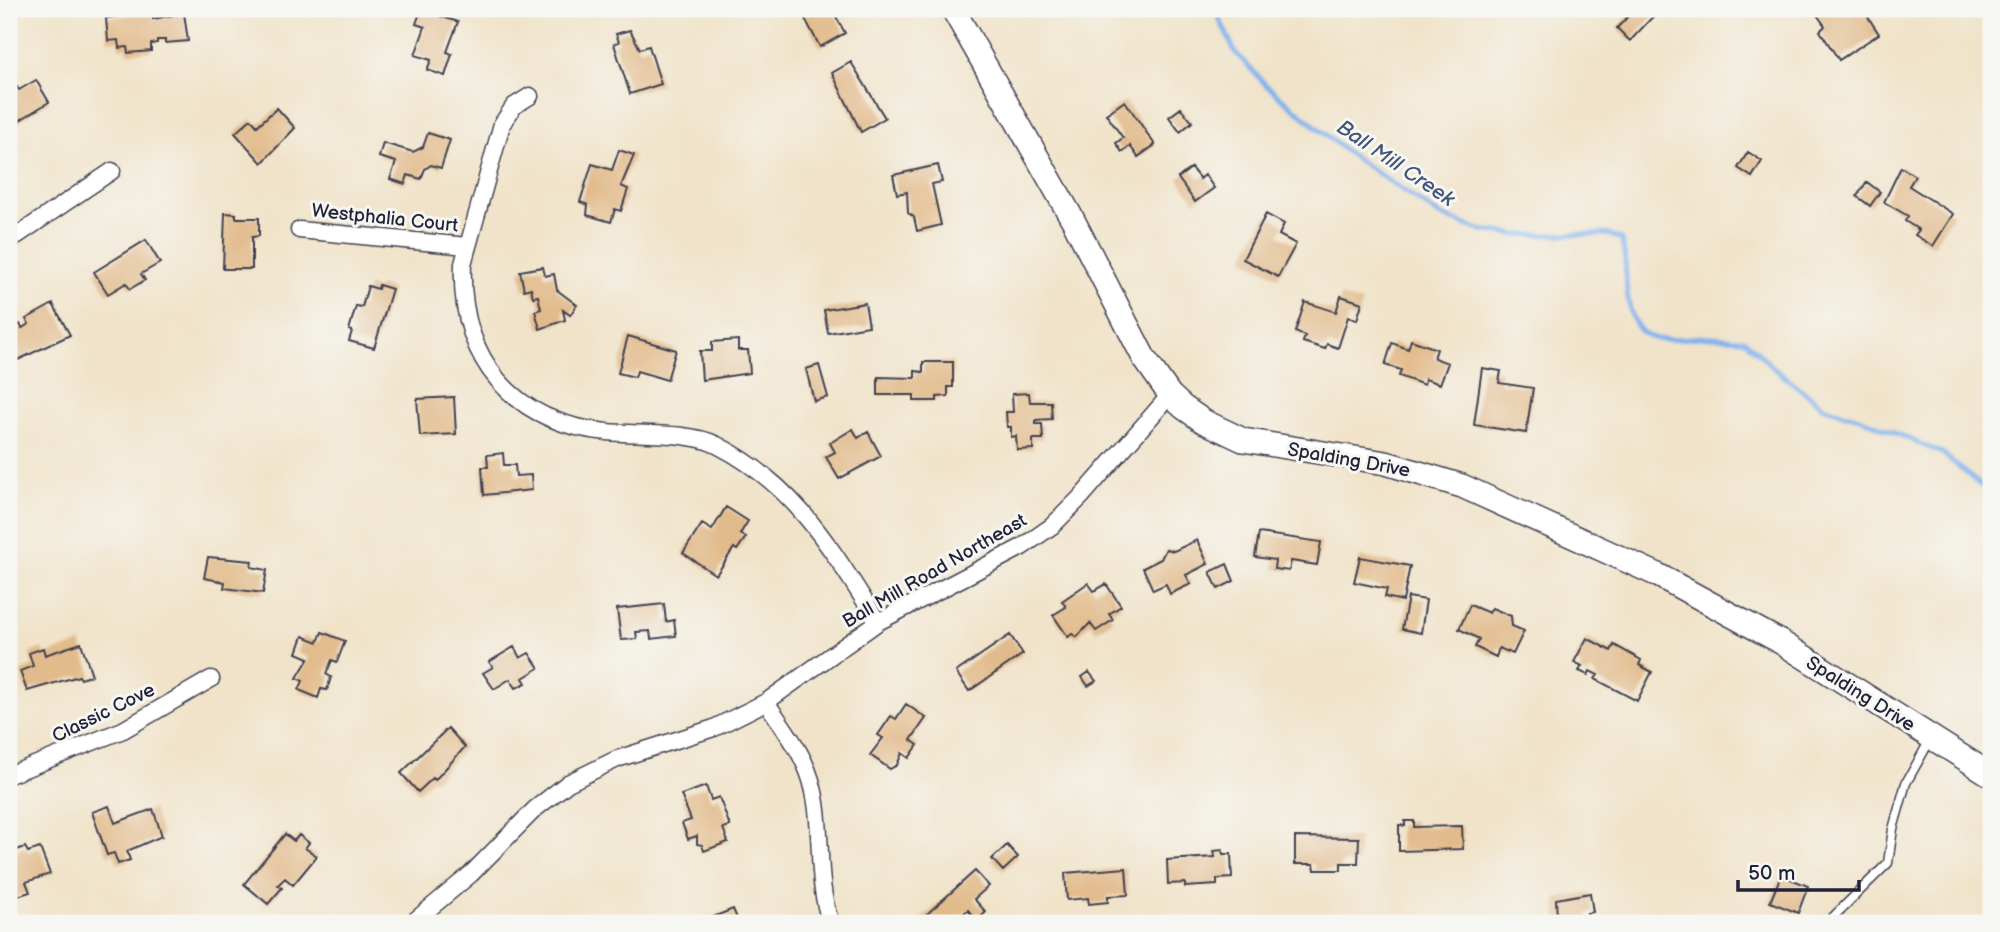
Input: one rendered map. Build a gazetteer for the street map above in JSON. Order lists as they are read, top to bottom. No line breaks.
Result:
{"streets":{"street":["Westphalia Court","Spalding Drive","Ball Mill Road Northeast","Classic Cove"]},"crossings":[["Spalding Drive","Ball Mill Road Northeast"]],"water":["Ball Mill Creek"],"scale_bar":"50 m"}
